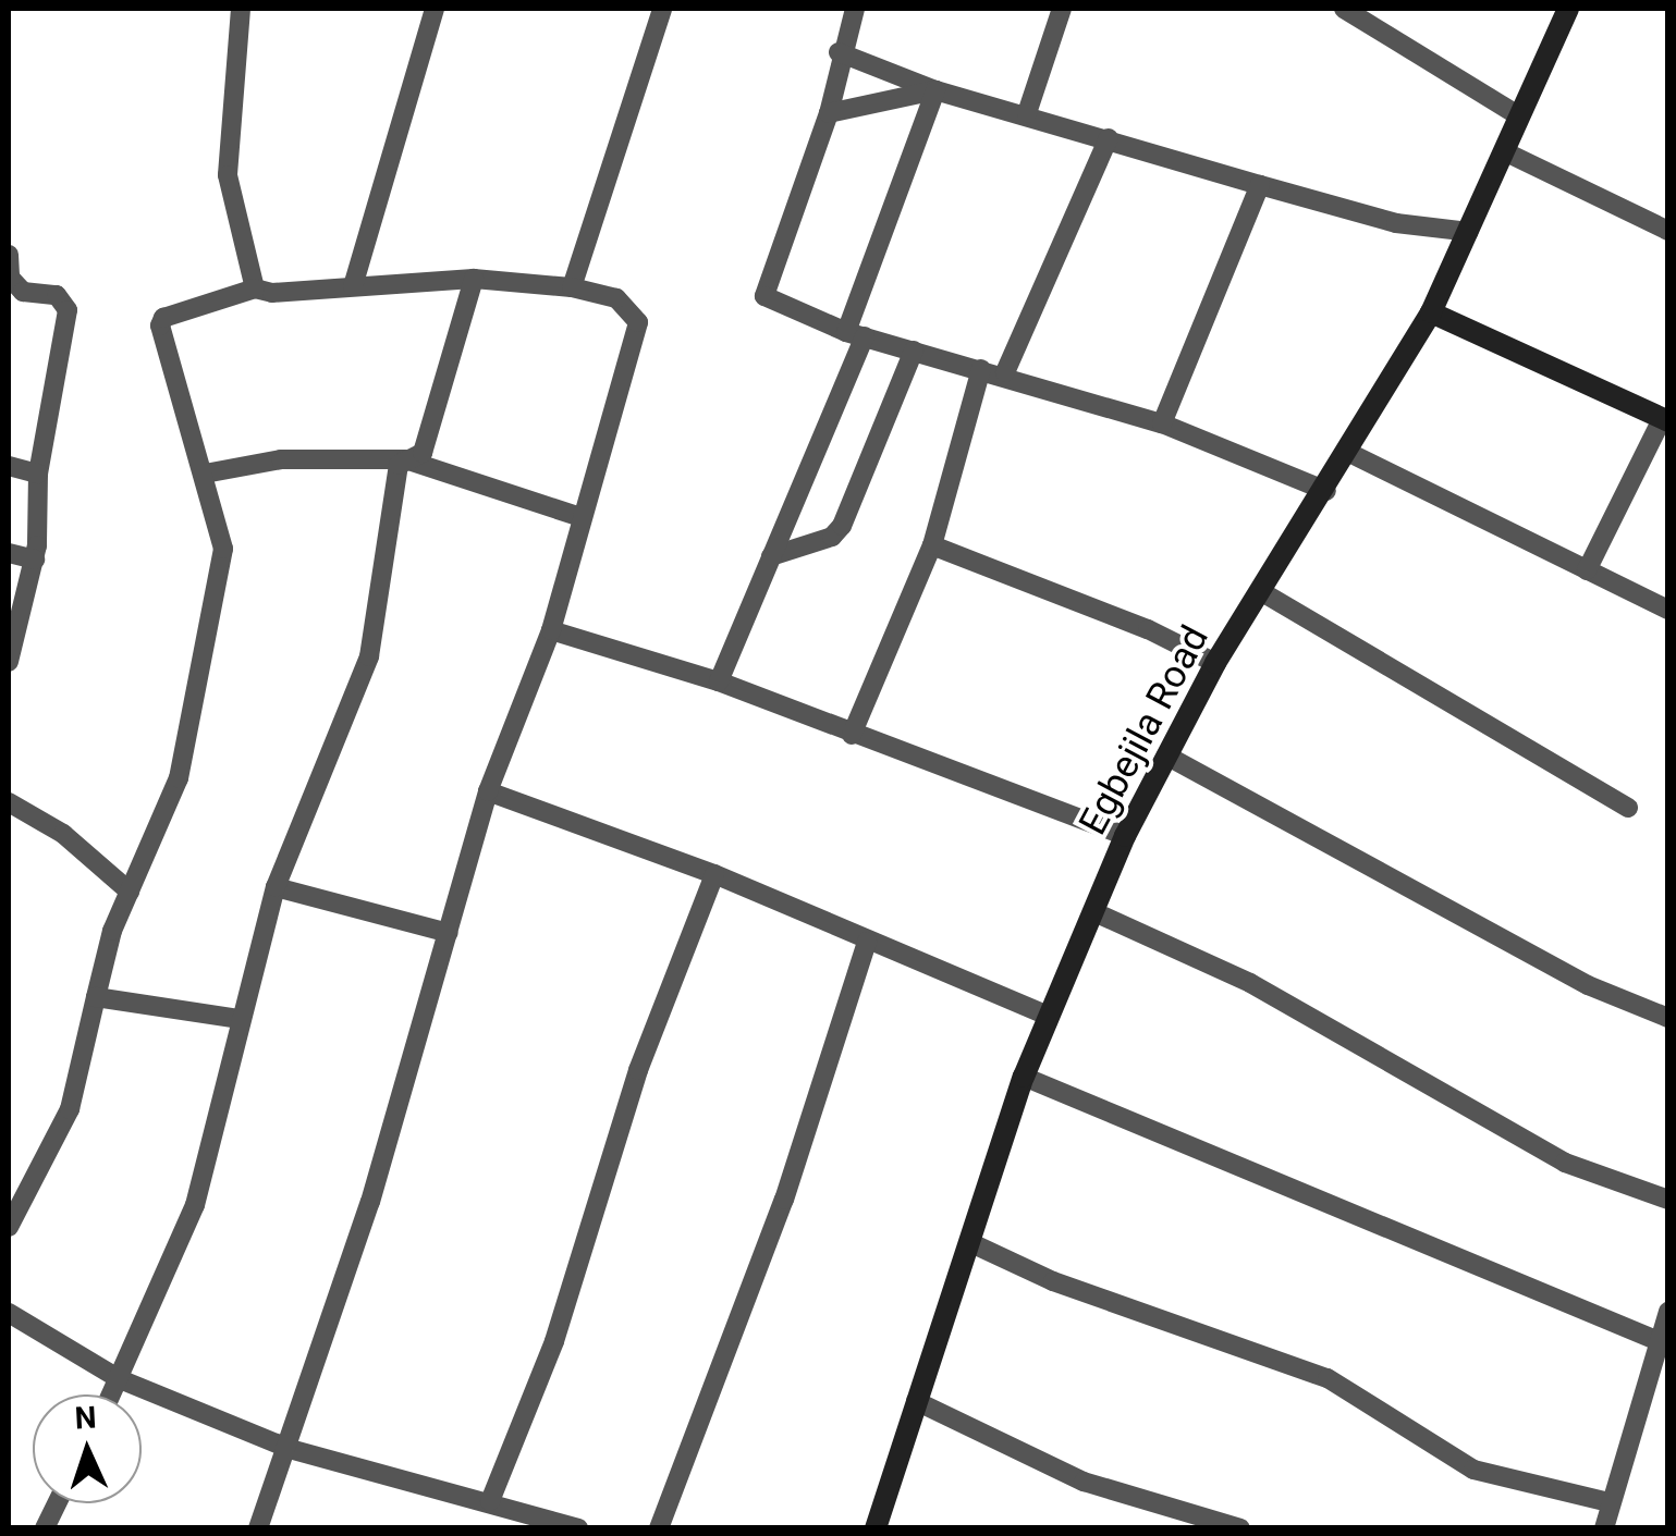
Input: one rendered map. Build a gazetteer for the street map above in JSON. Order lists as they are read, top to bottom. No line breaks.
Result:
{"streets":{"street":["Egbejila Road"]},"north":"top"}
